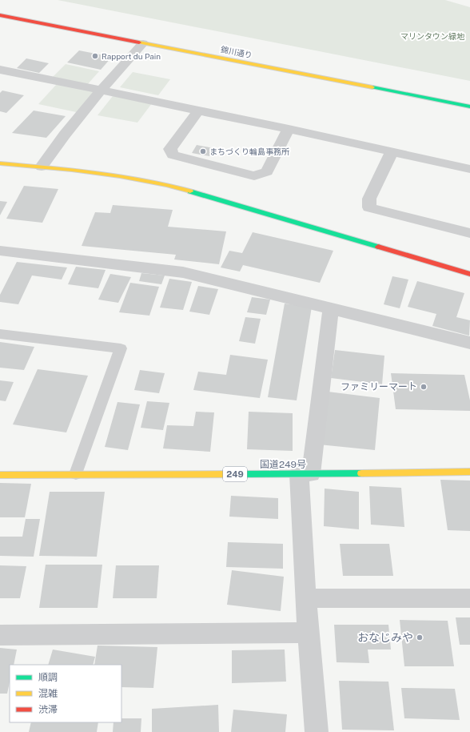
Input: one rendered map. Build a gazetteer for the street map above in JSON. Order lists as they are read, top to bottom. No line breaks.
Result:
{"streets":{"main road":["錦川通り","国道249号","249"]},"parks":["マリンタウン緑地"],"places":["Rapport du Pain","まちづくり輪島事務所","ファミリーマート","おなじみや"],"legend":["順調","混雑","渋滞"]}
